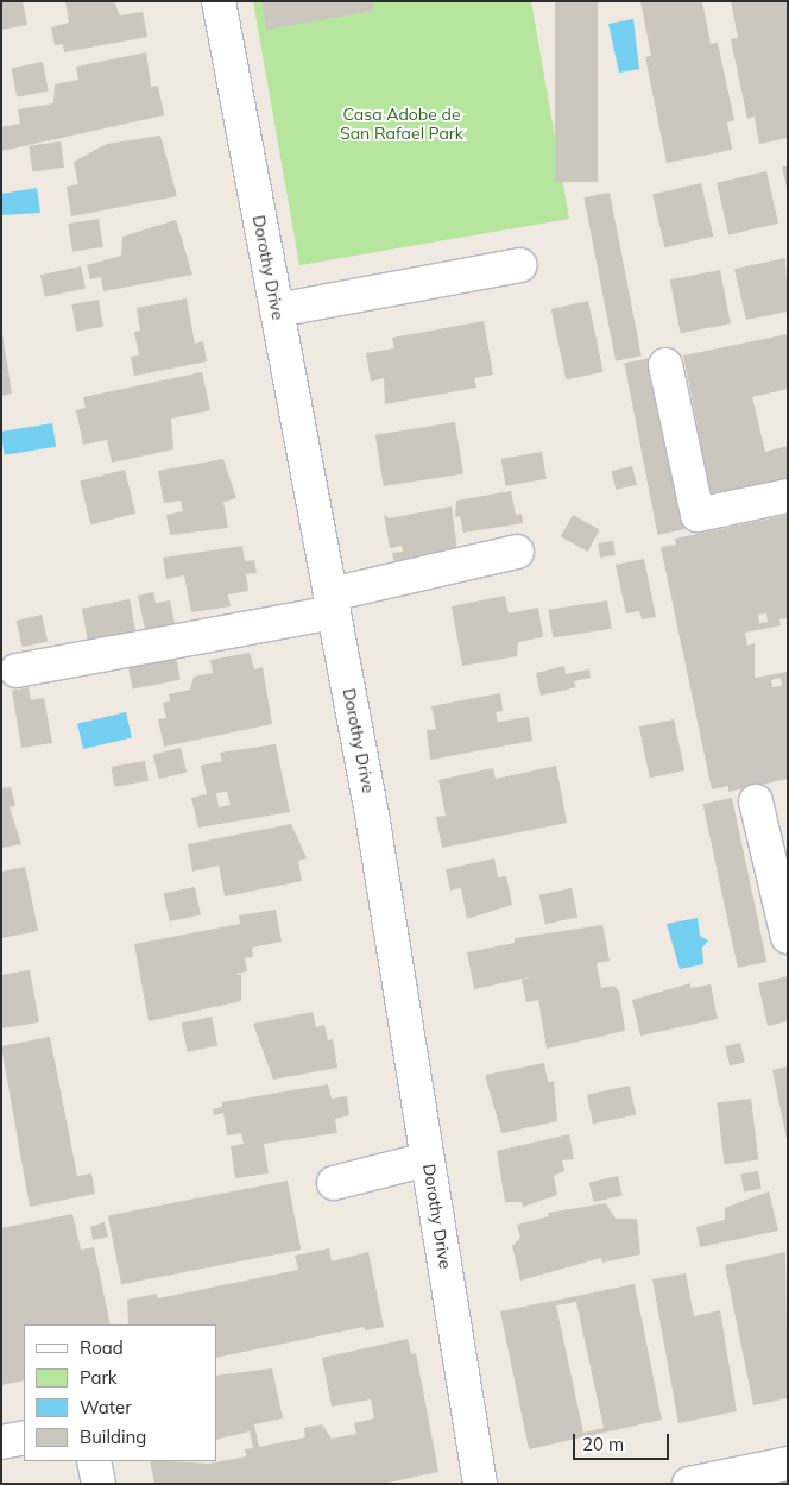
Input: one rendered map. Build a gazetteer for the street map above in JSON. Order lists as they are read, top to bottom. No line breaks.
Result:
{"streets":{"street":["Dorothy Drive"]},"parks":["Casa Adobe de San Rafael Park"],"legend":["Road","Park","Water","Building"],"scale_bar":"20 m"}
